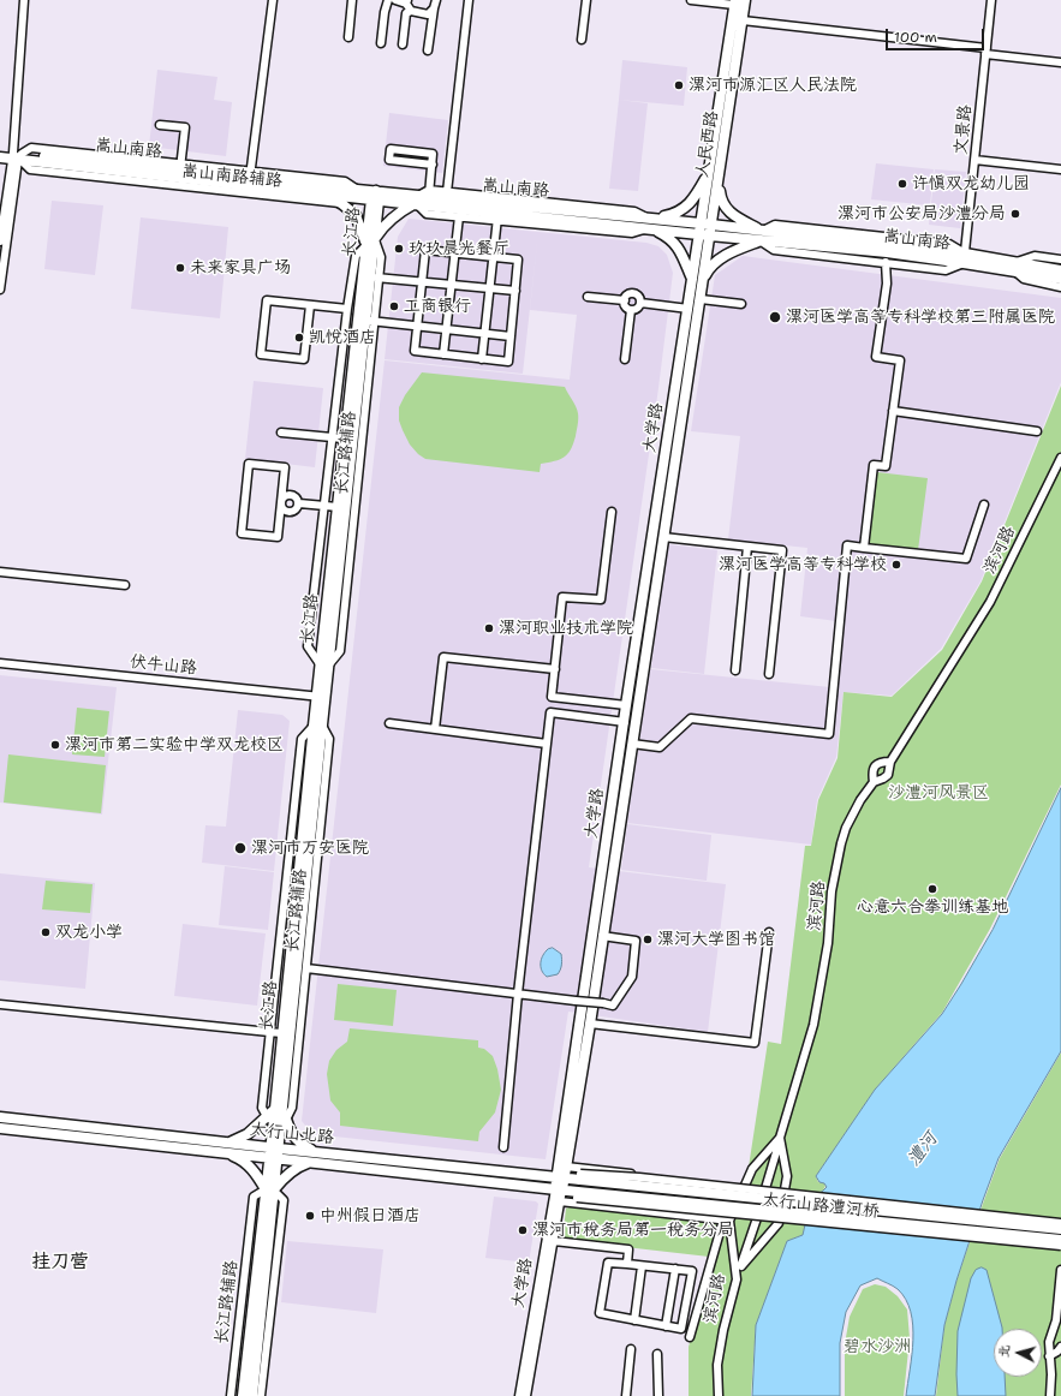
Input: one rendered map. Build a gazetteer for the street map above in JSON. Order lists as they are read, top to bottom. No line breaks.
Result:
{"streets":{"main road":["人民西路","嵩山南路","长江路","大学路","太行山北路","太行山路澧河桥"],"street":["文景路","嵩山南路辅路","长江路辅路","滨河路","伏牛山路"]},"crossings":[["文景路","嵩山南路"],["人民西路","嵩山南路"],["人民西路","大学路"],["嵩山南路","嵩山南路辅路"],["嵩山南路","长江路"],["嵩山南路","大学路"],["长江路","长江路辅路"],["长江路","伏牛山路"],["长江路","太行山北路"],["大学路","太行山北路"],["滨河路","太行山路澧河桥"],["太行山北路","太行山路澧河桥"]],"districts":["挂刀营"],"water":["澧河"],"parks":["沙澧河风景区","碧水沙洲"],"places":["漯河市源汇区人民法院","许慎双龙幼儿园","漯河市公安局沙澧分局","玖玖晨光餐厅","未来家具广场","工商银行","漯河医学高等专科学校第三附属医院","凯悦酒店","漯河医学高等专科学校","漯河职业技术学院","漯河市第二实验中学双龙校区","漯河市万安医院","心意六合拳训练基地","双龙小学","漯河大学图书馆","中州假日酒店","漯河市税务局第一税务分局"],"scale_bar":"100 m","north":"left"}
